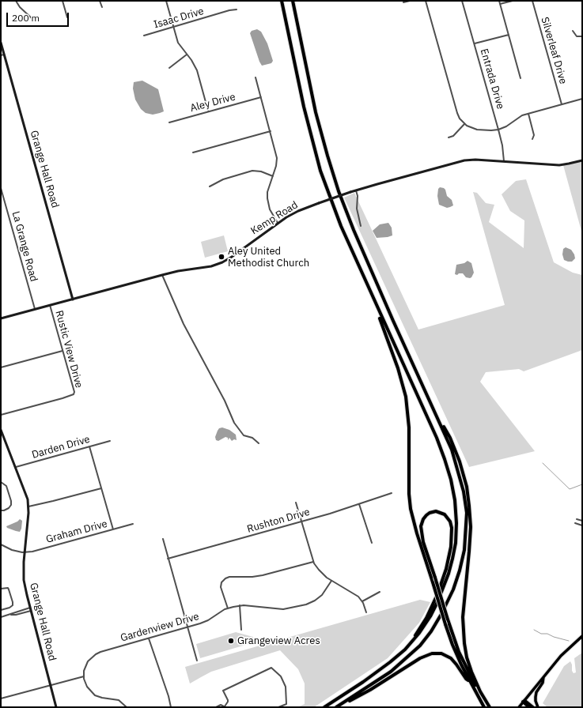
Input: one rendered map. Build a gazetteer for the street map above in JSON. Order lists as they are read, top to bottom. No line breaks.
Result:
{"streets":{"main road":["Grange Hall Road","Kemp Road"],"street":["Isaac Drive","Silverleaf Drive","Entrada Drive","Aley Drive","La Grange Road","Rustic View Drive","Darden Drive","Rushton Drive","Graham Drive","Gardenview Drive"]},"crossings":[["Entrada Drive","Kemp Road"],["Grange Hall Road","Kemp Road"],["Grange Hall Road","Darden Drive"],["Grange Hall Road","Graham Drive"],["Kemp Road","La Grange Road"],["Kemp Road","Rustic View Drive"]],"places":["Aley United Methodist Church","Grangeview Acres"],"scale_bar":"200 m"}
